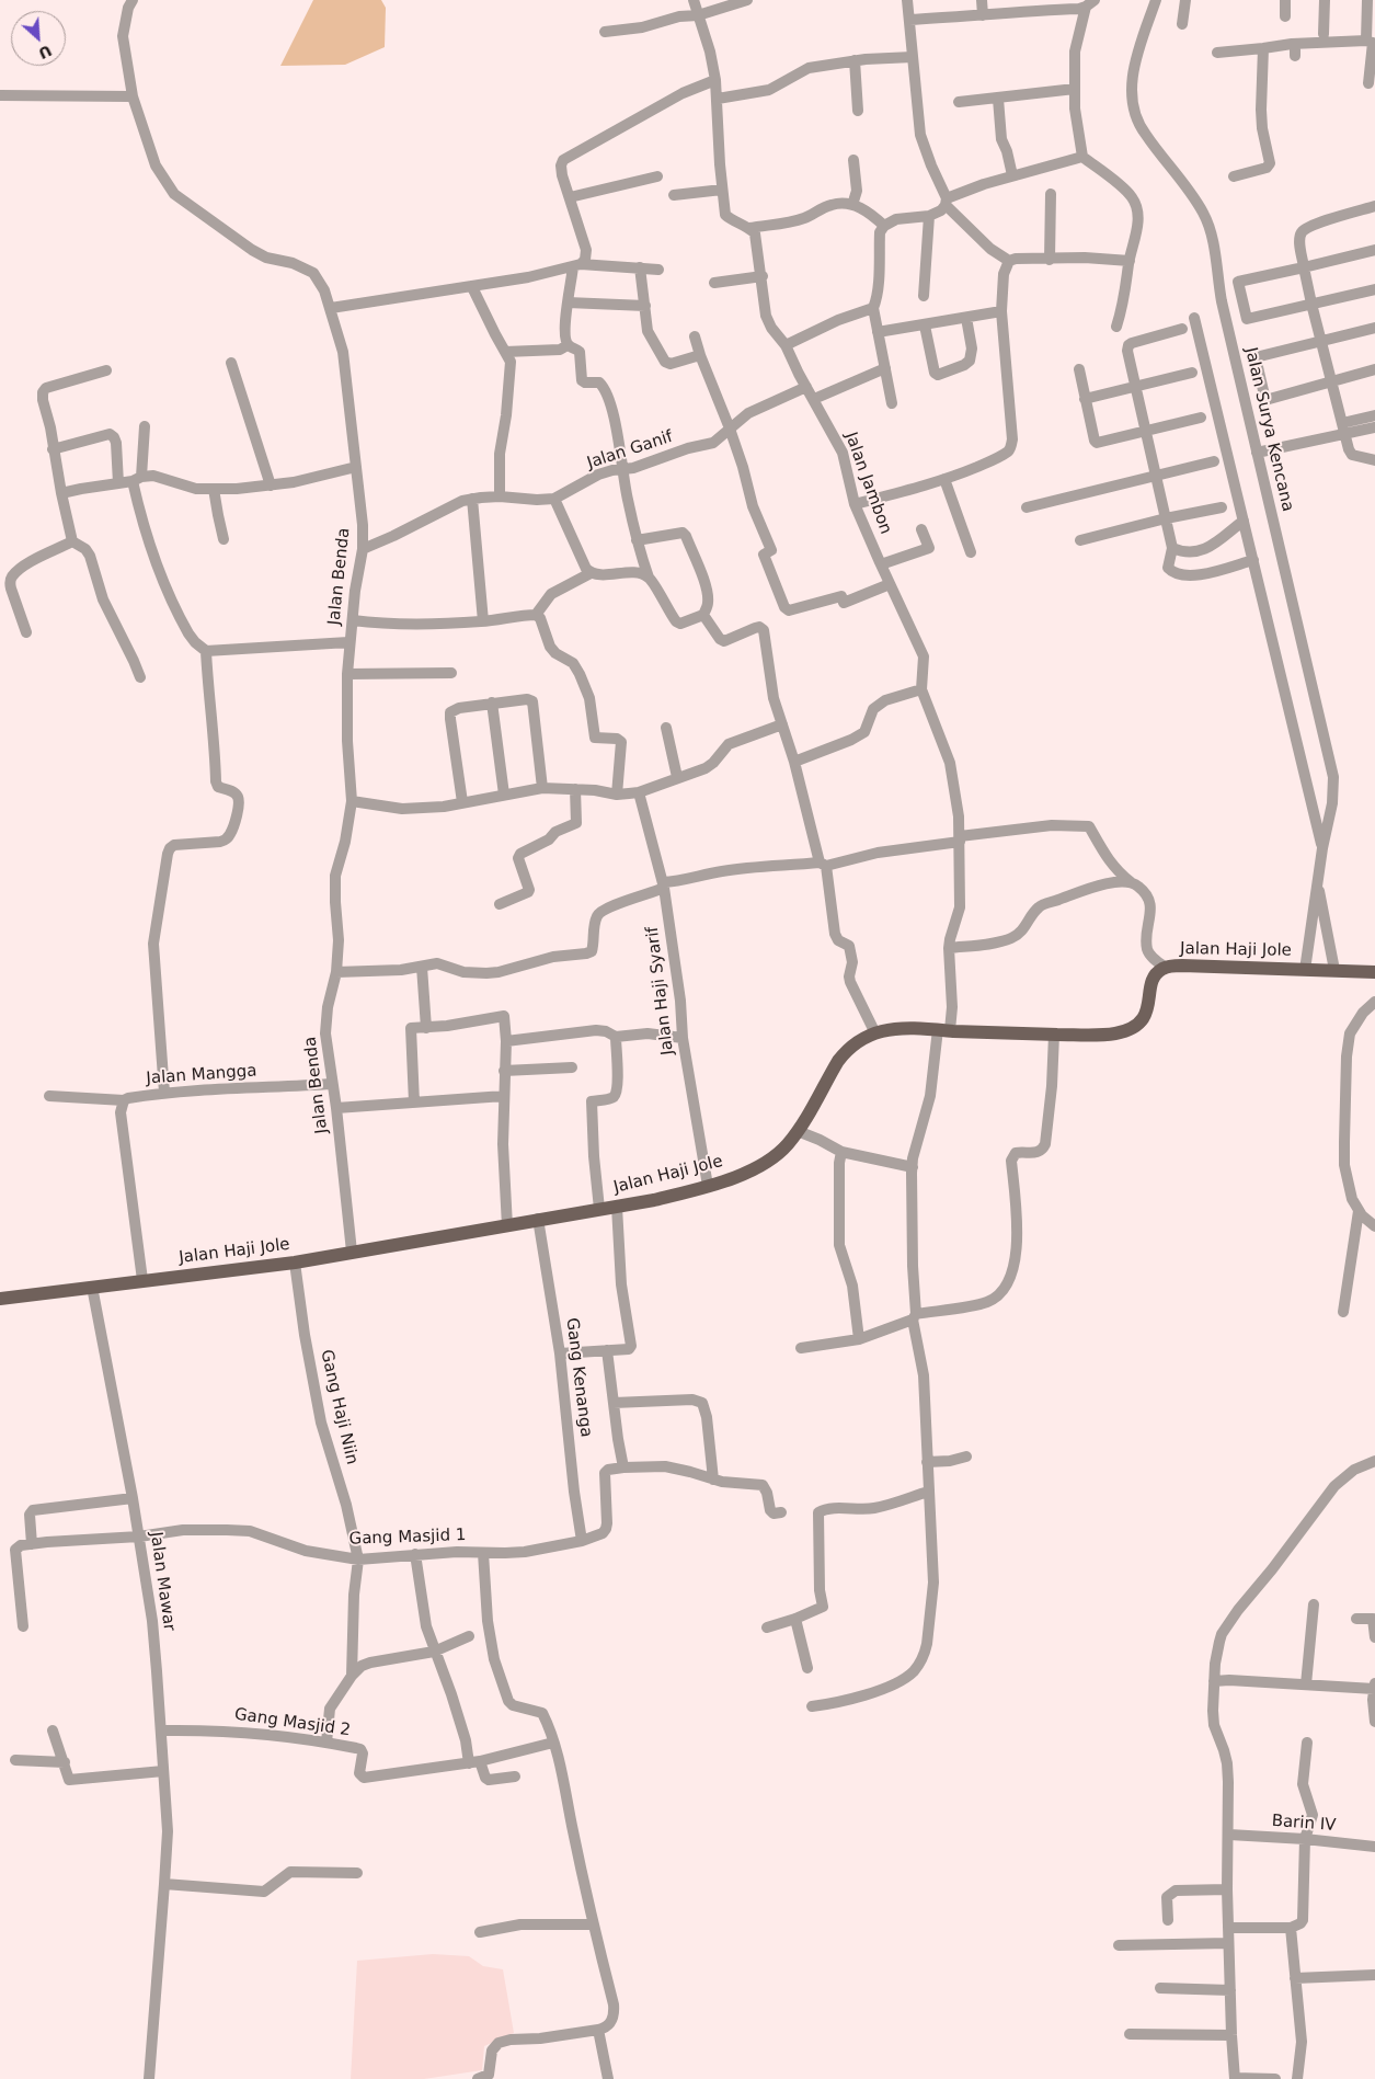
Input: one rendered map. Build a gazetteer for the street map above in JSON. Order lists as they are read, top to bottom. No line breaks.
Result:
{"streets":{"main road":["Jalan Haji Jole"],"street":["Jalan Surya Kencana","Jalan Ganif","Jalan Jambon","Jalan Benda","Jalan Haji Syarif","Jalan Mangga","Gang Kenanga","Gang Haji Niin","Gang Masjid 1","Jalan Mawar","Gang Masjid 2","Barin IV"]},"crossings":[["Jalan Surya Kencana","Jalan Haji Jole"],["Jalan Ganif","Jalan Jambon"],["Jalan Ganif","Jalan Benda"],["Jalan Jambon","Jalan Haji Jole"],["Jalan Benda","Jalan Haji Jole"],["Jalan Benda","Jalan Mangga"],["Jalan Haji Jole","Jalan Haji Syarif"],["Jalan Haji Jole","Gang Kenanga"],["Jalan Haji Jole","Gang Haji Niin"],["Jalan Haji Jole","Jalan Mawar"],["Gang Kenanga","Gang Masjid 1"],["Gang Haji Niin","Gang Masjid 1"],["Gang Masjid 1","Jalan Mawar"],["Jalan Mawar","Gang Masjid 2"]],"north":"bottom right"}
